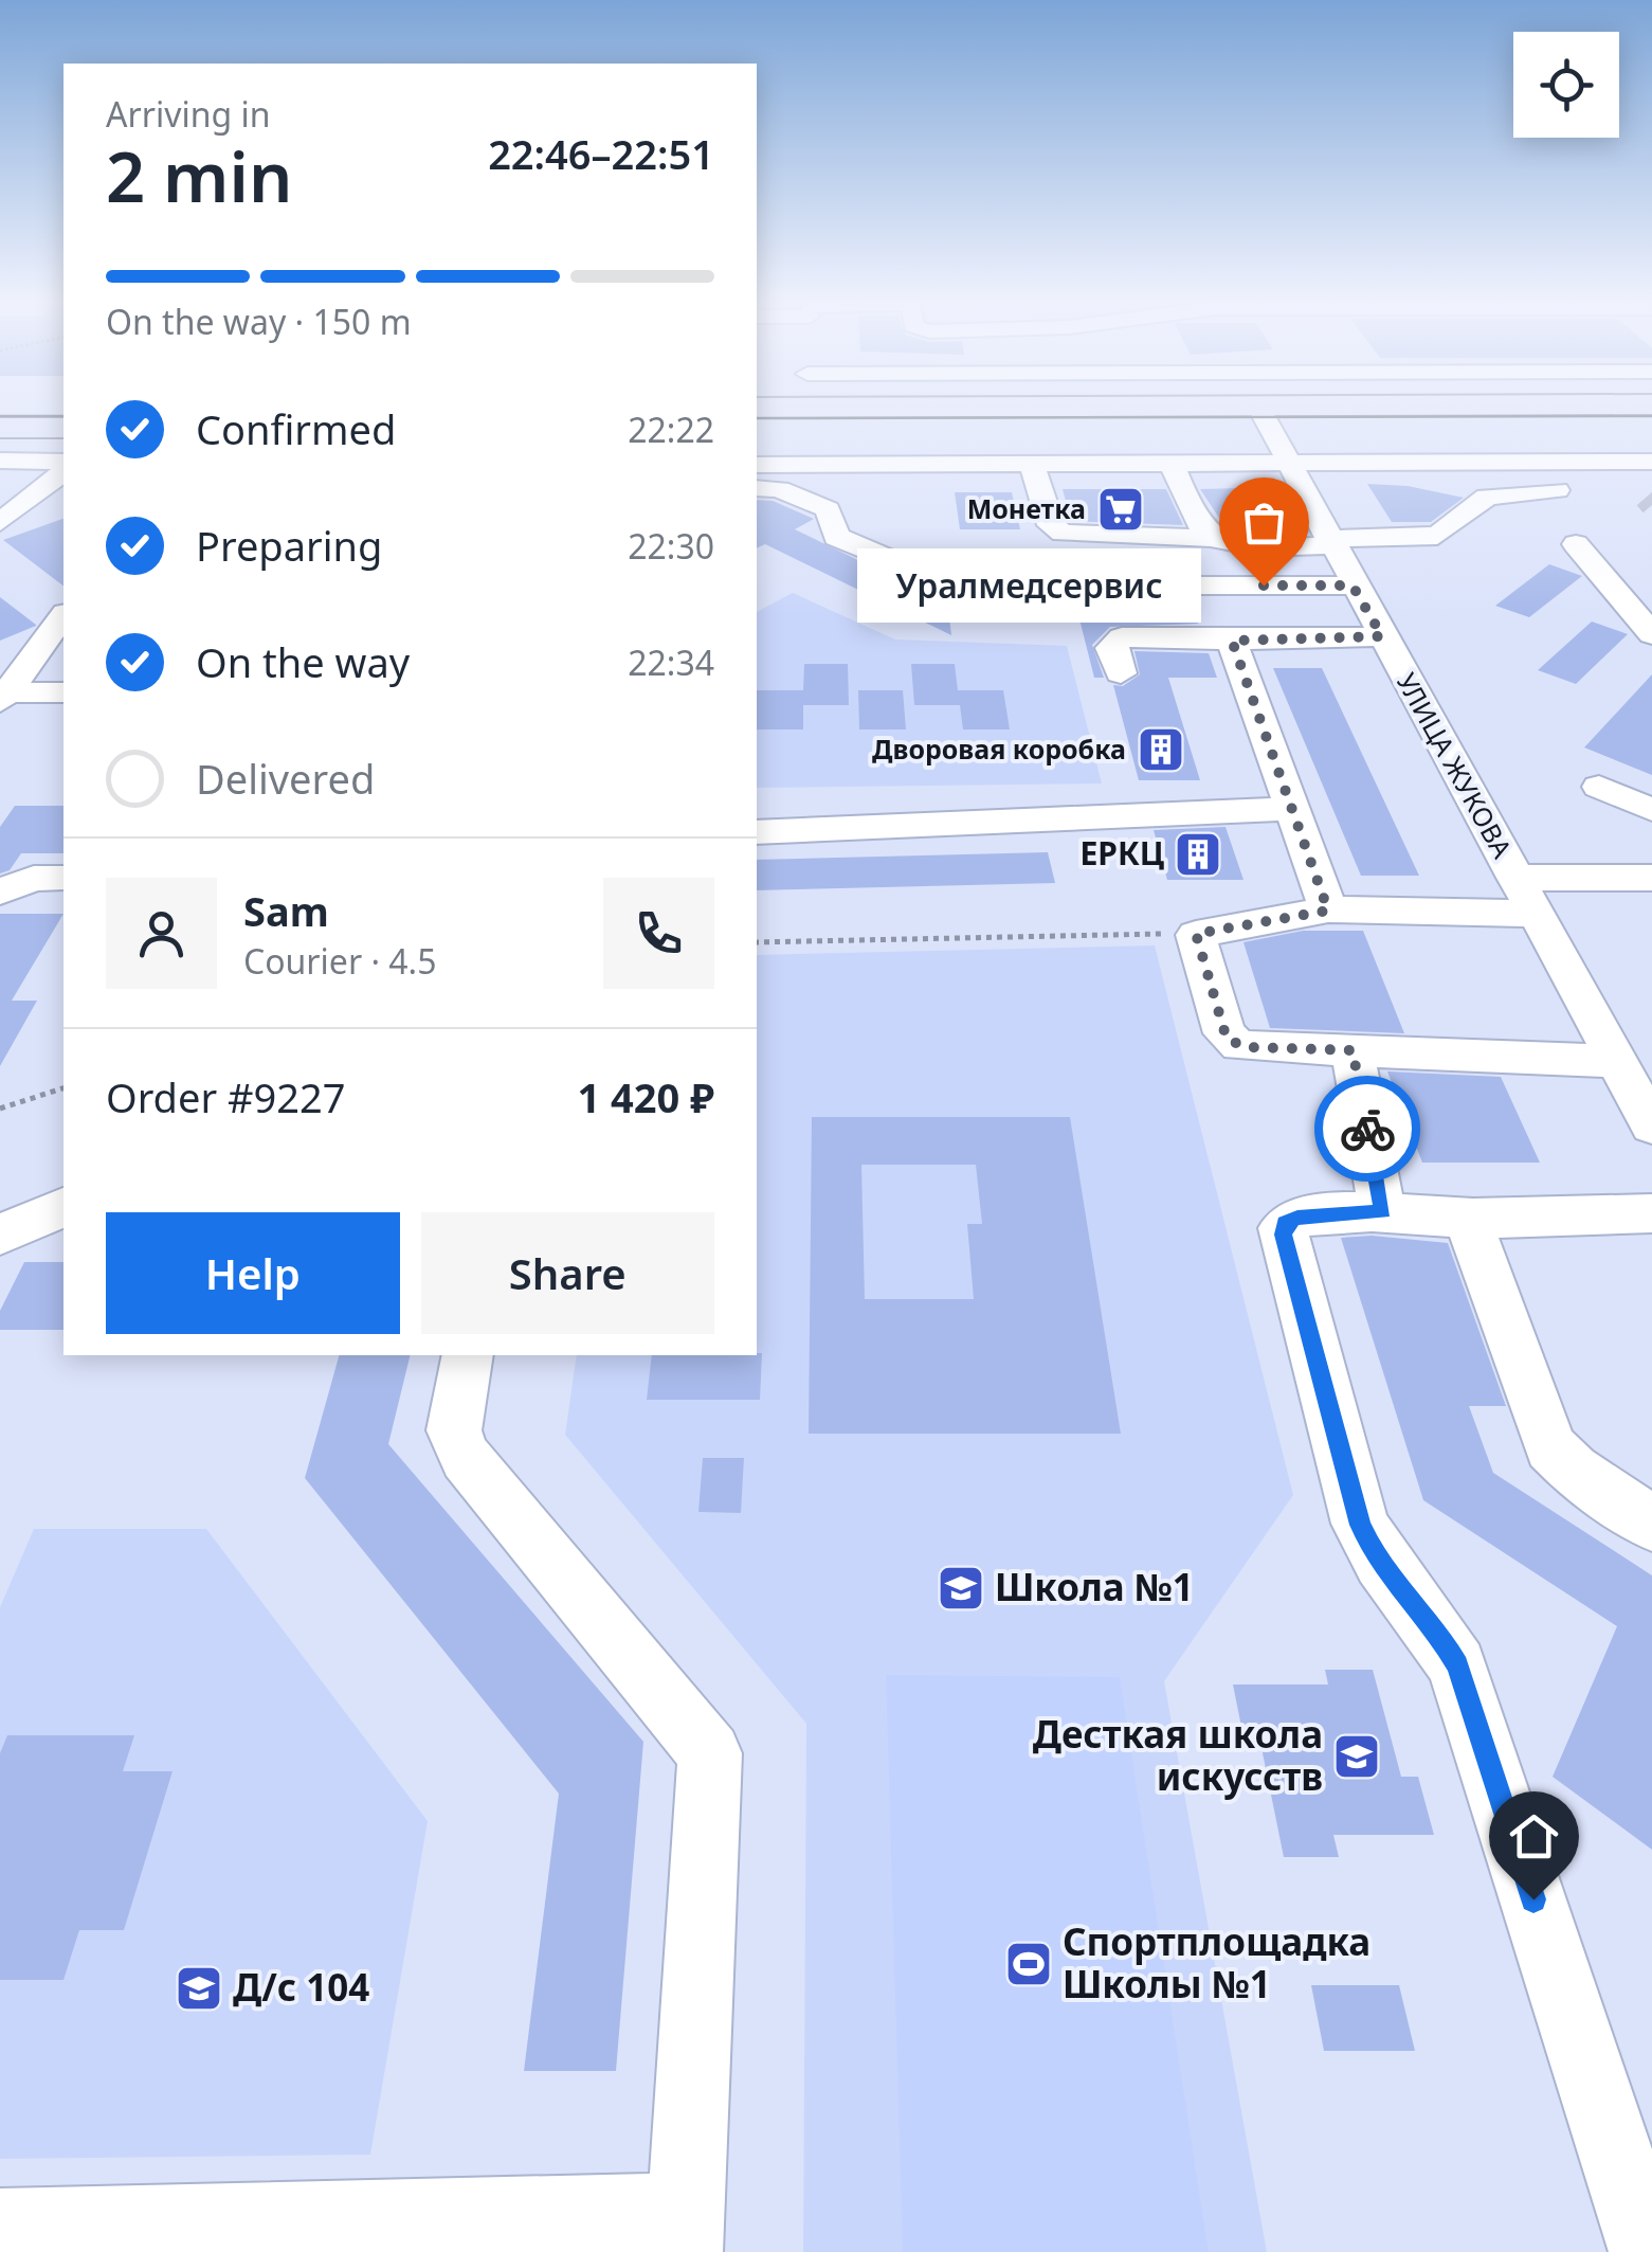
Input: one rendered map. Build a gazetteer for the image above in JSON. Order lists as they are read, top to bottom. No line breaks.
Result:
{"streets":{"street":["УЛИЦА ЖУКОВА"]},"places":{"supermarket":["Монетка"],"other":["Уралмедсервис"],"building":["Дворовая коробка","ЕРКЦ"],"school or university":["Школа №1","Десткая школа искусств","Д/с 104"],"sports":["Спортплощадка Школы №1"]},"page":{"heading":["2 min","Arriving in","22:46–22:51"],"panel":["Sam","Courier · 4.5","Order #9227","1 420 ₽"],"bar":"On the way · 150 m","list":[["Confirmed","22:22"],["Preparing","22:30"],["On the way","22:34"],"Delivered"],"bubble":"Уралмедсервис","buttons":["Help","Share"]}}
